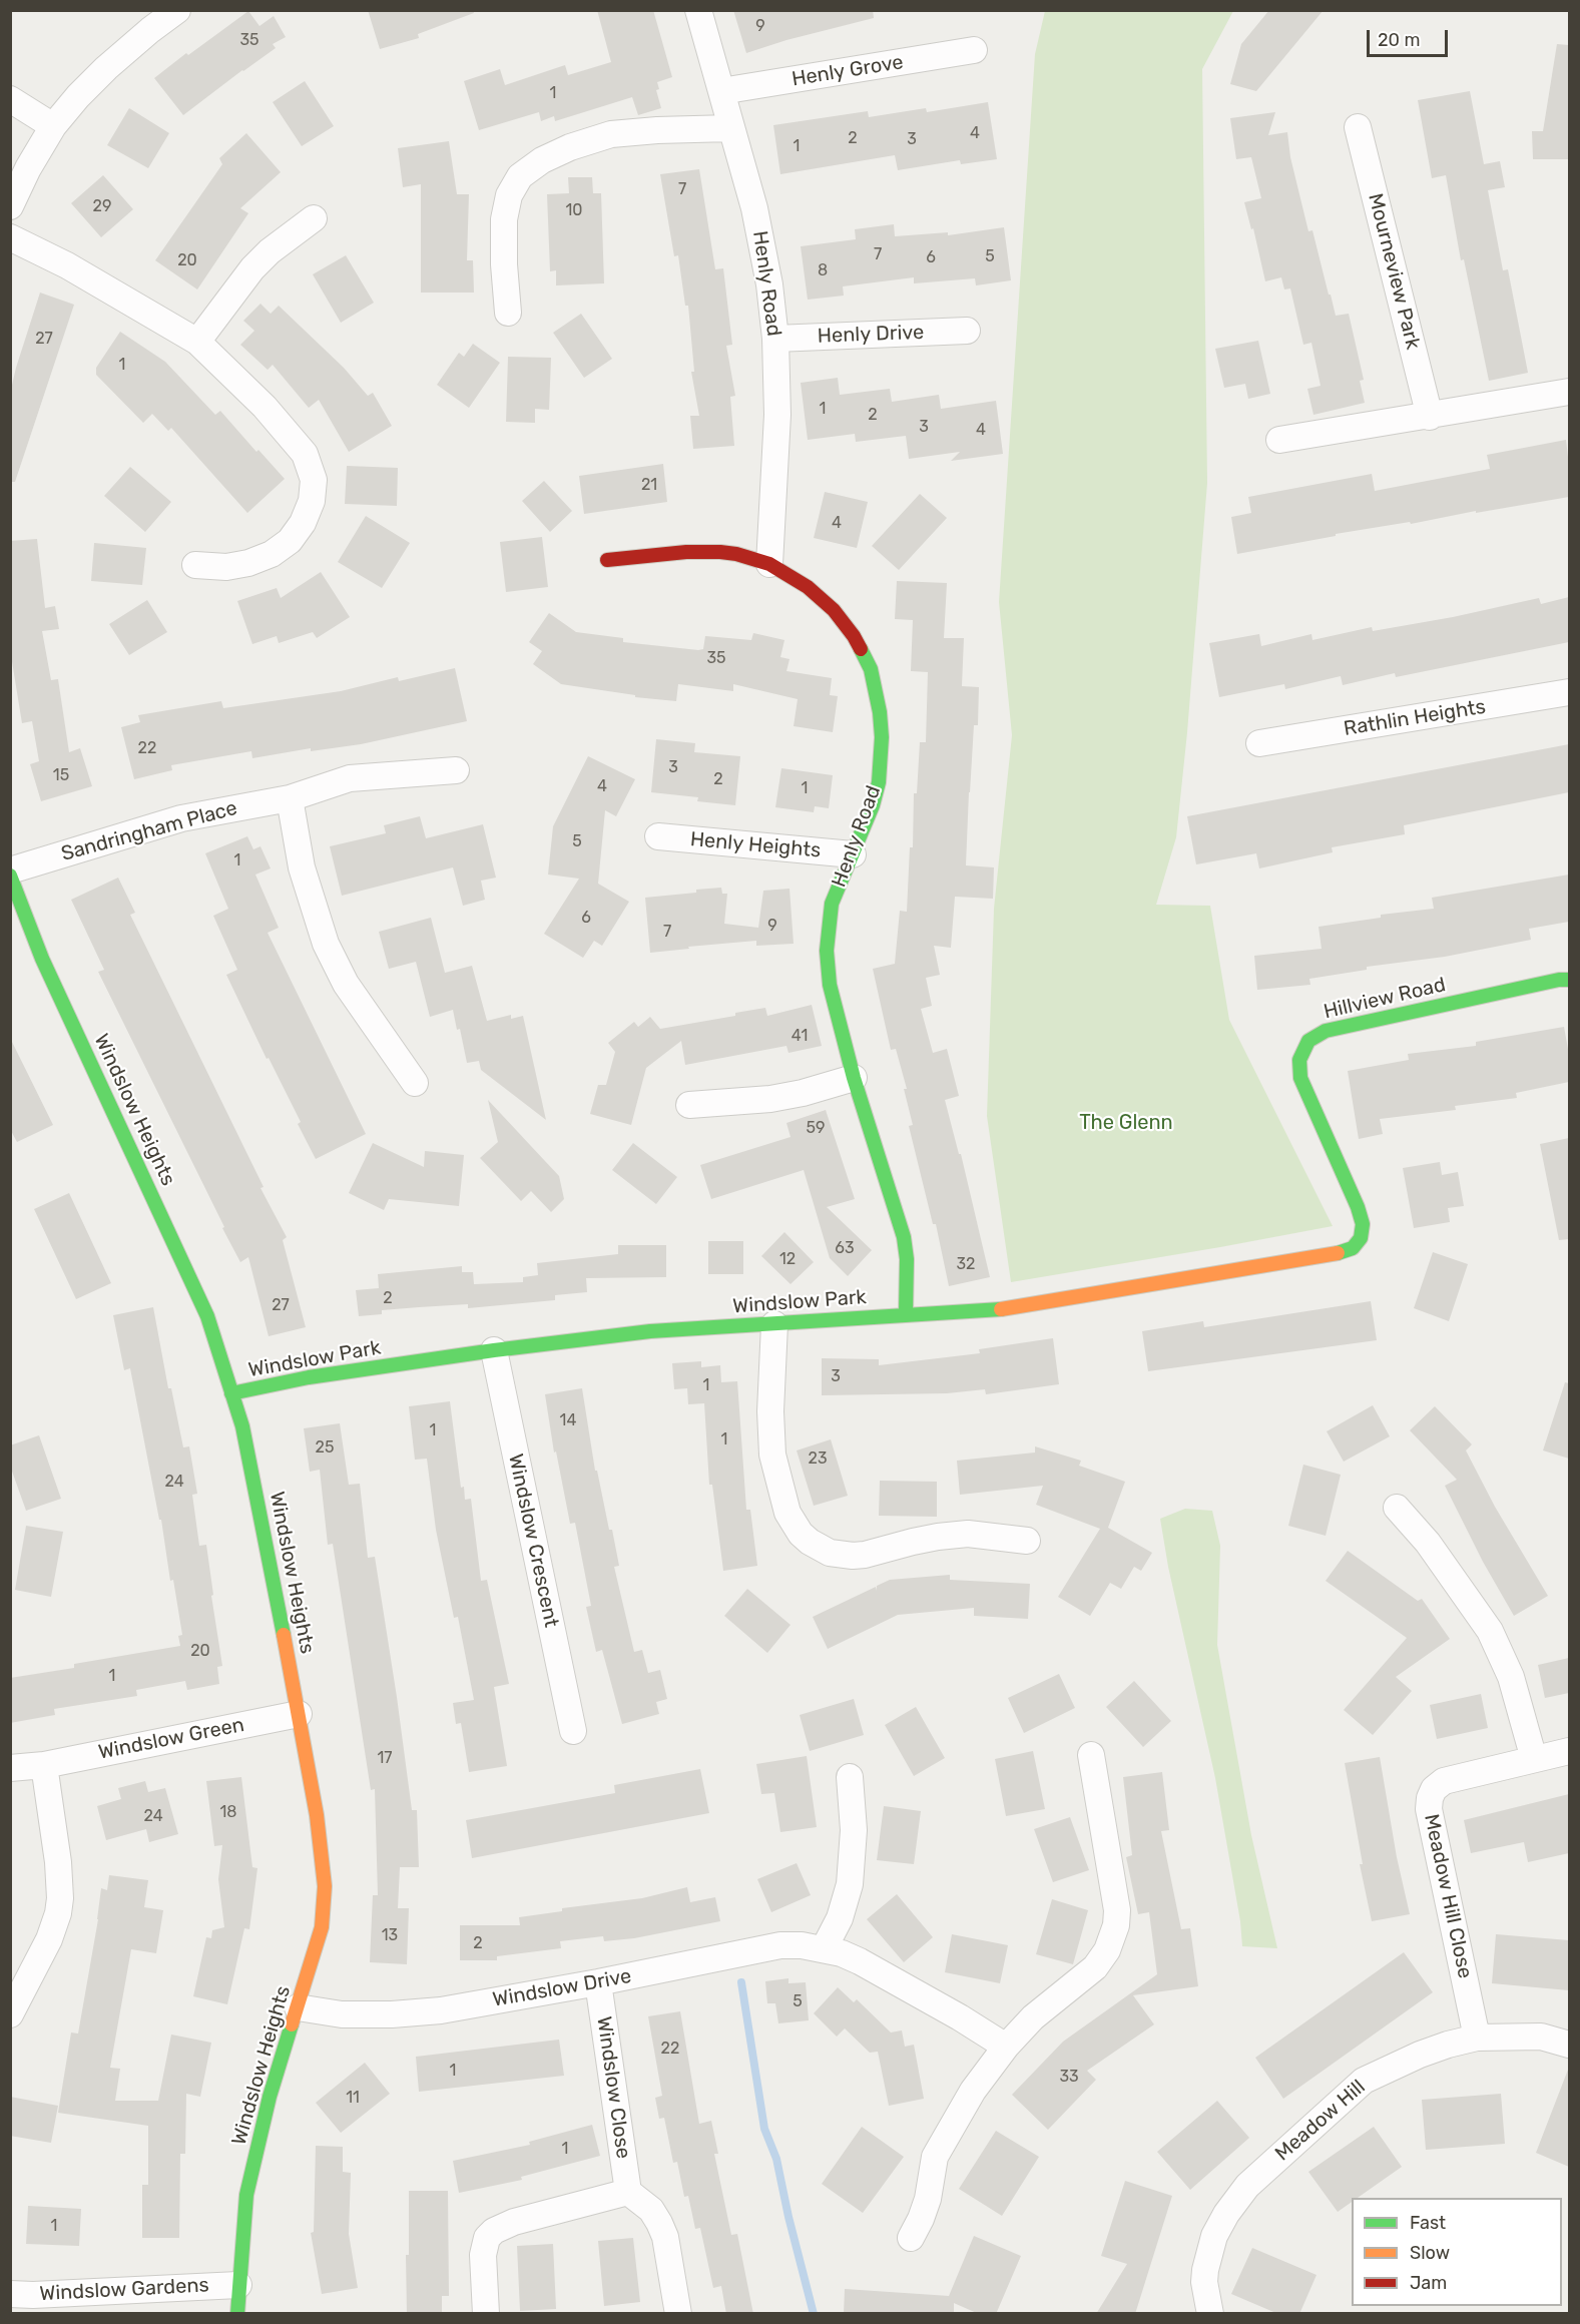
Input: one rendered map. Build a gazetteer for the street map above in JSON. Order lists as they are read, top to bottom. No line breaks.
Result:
{"streets":{"street":["Henly Grove","Mourneview Park","Henly Road","Henly Drive","Rathlin Heights","Sandringham Place","Henly Heights","Hillview Road","Windslow Heights","Windslow Park","Windslow Crescent","Windslow Green","Meadow Hill Close","Windslow Drive","Windslow Close","Meadow Hill","Windslow Gardens"]},"crossings":[["Henly Grove","Henly Road"],["Henly Road","Henly Drive"],["Henly Road","Henly Heights"],["Henly Road","Windslow Park"],["Hillview Road","Windslow Park"],["Windslow Heights","Windslow Park"],["Windslow Heights","Windslow Green"],["Windslow Heights","Windslow Drive"],["Windslow Heights","Windslow Gardens"],["Windslow Park","Windslow Crescent"],["Meadow Hill Close","Meadow Hill"],["Windslow Drive","Windslow Close"]],"parks":["The Glenn"],"house_numbers":["9","35","1","4","2","3","1","7","29","10","7","5","6","20","8","27","1","1","2","3","4","21","4","35","22","3","15","2","4","1","5","1","6","9","7","41","59","63","12","32","2","27","3","1","14","1","1","25","23","24","20","1","17","18","24","13","2","5","22","1","33","11","1","1"],"legend":["Fast","Slow","Jam"],"scale_bar":"20 m"}
